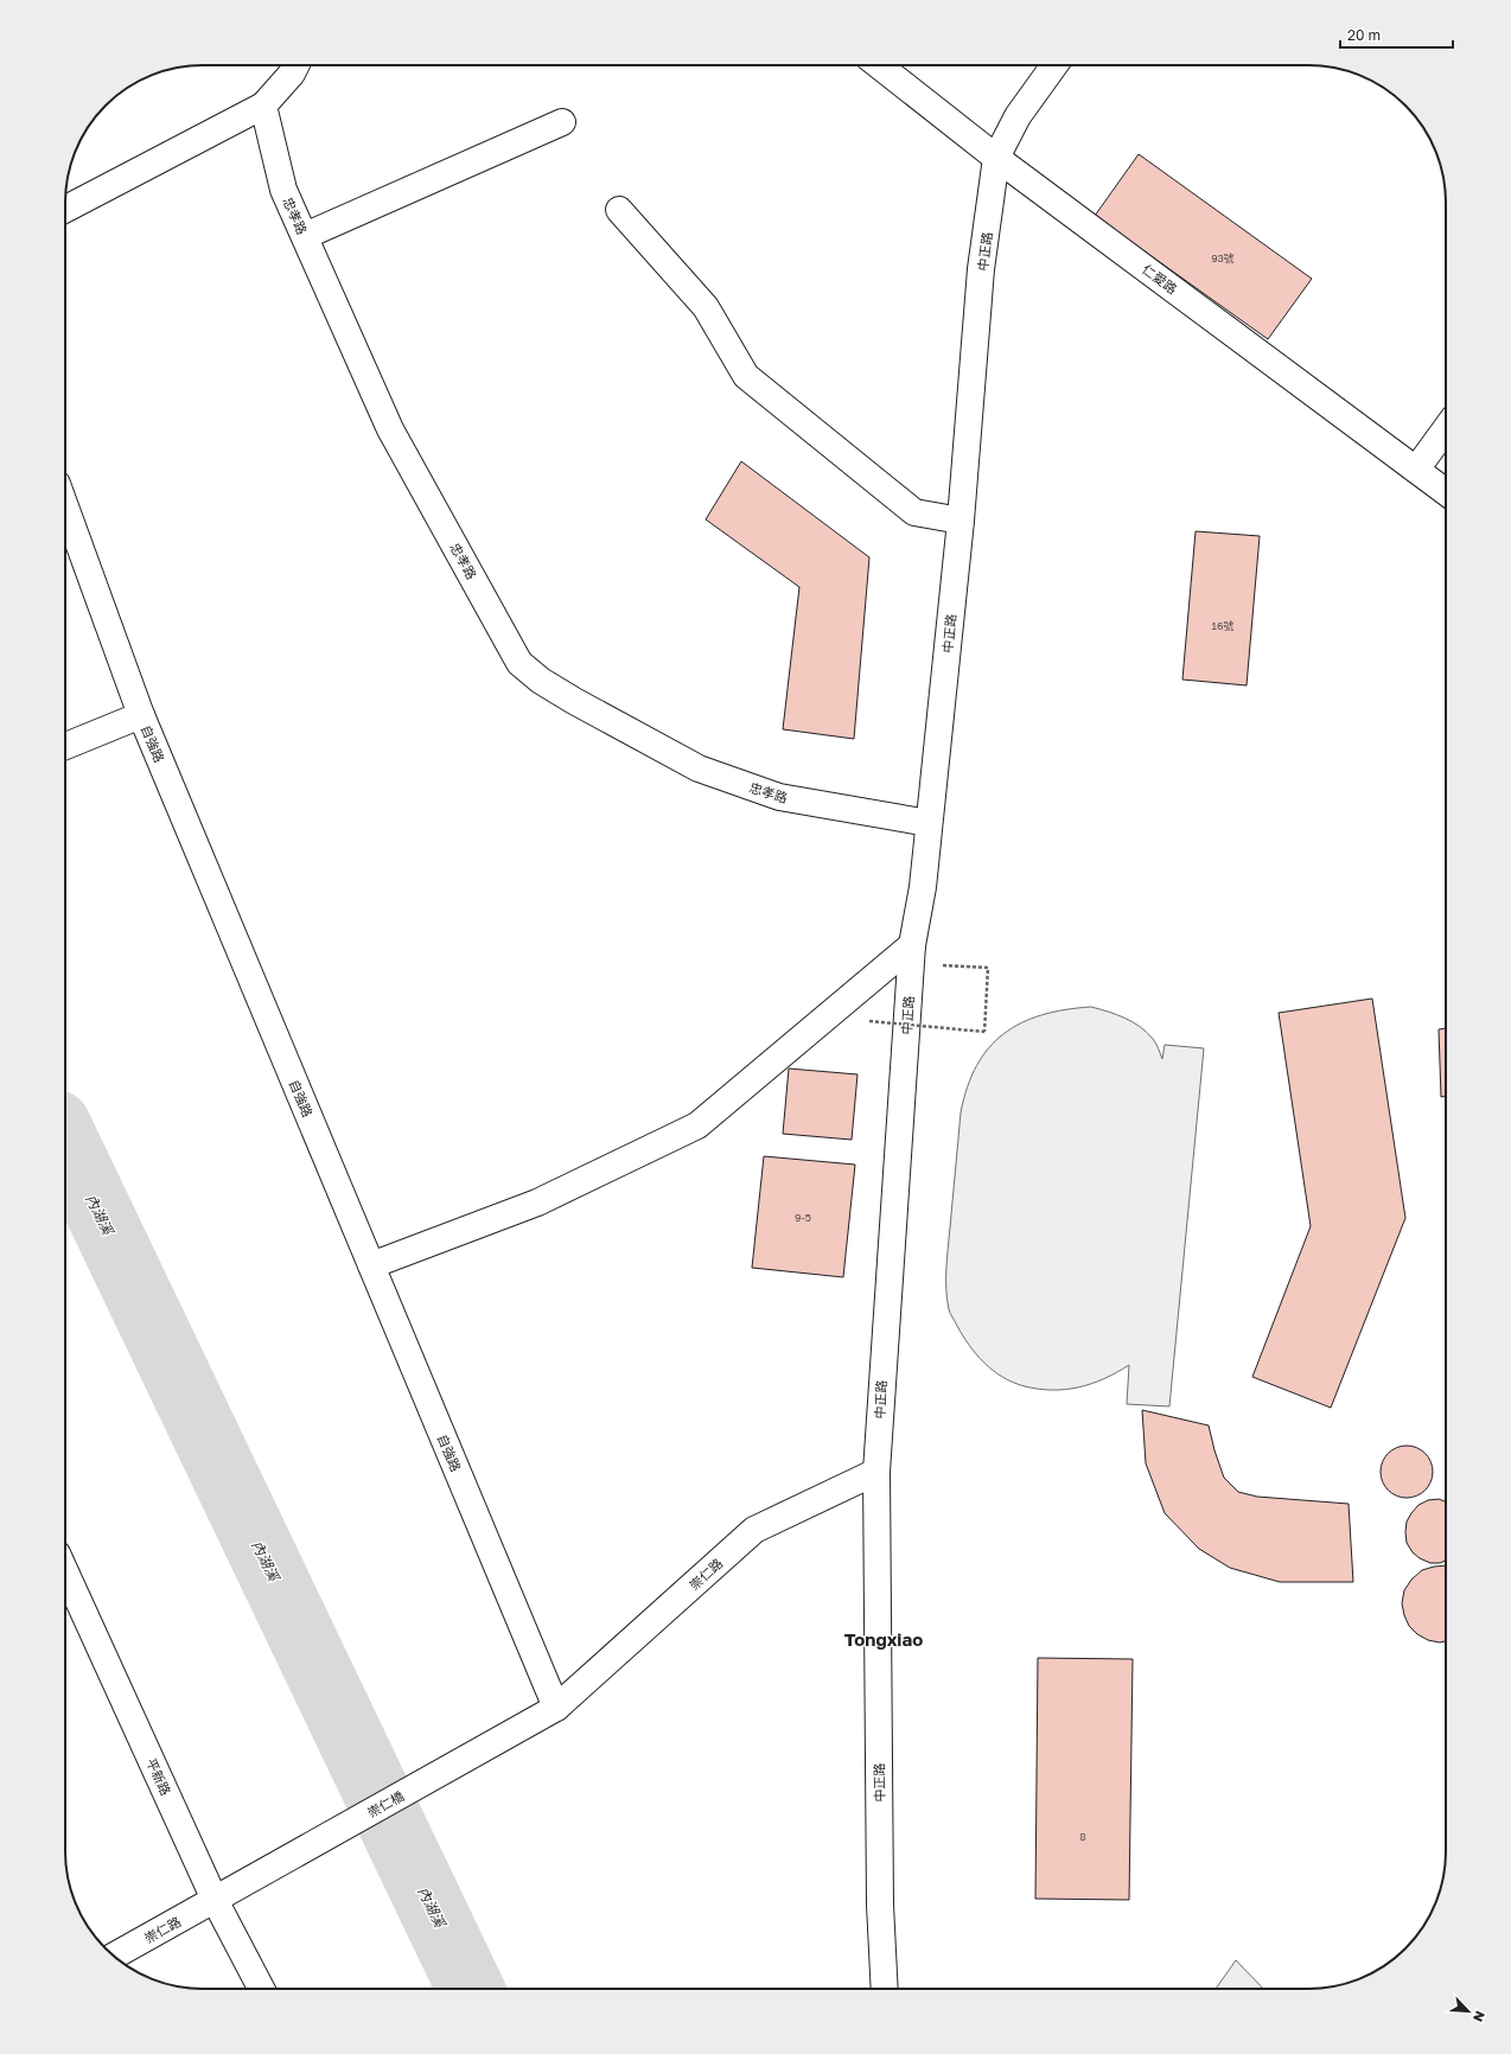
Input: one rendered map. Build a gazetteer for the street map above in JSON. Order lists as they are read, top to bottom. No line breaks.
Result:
{"streets":{"street":["忠孝路","中正路","仁愛路","自強路","崇仁路","平新路","崇仁橋"]},"crossings":[["忠孝路","中正路"],["中正路","仁愛路"],["中正路","崇仁路"],["自強路","崇仁路"],["自強路","崇仁橋"],["崇仁路","平新路"],["崇仁路","崇仁橋"],["平新路","崇仁橋"]],"districts":["Tongxiao"],"water":["內湖溪"],"house_numbers":["93號","16號","9-5","8"],"scale_bar":"20 m","north":"bottom right"}
